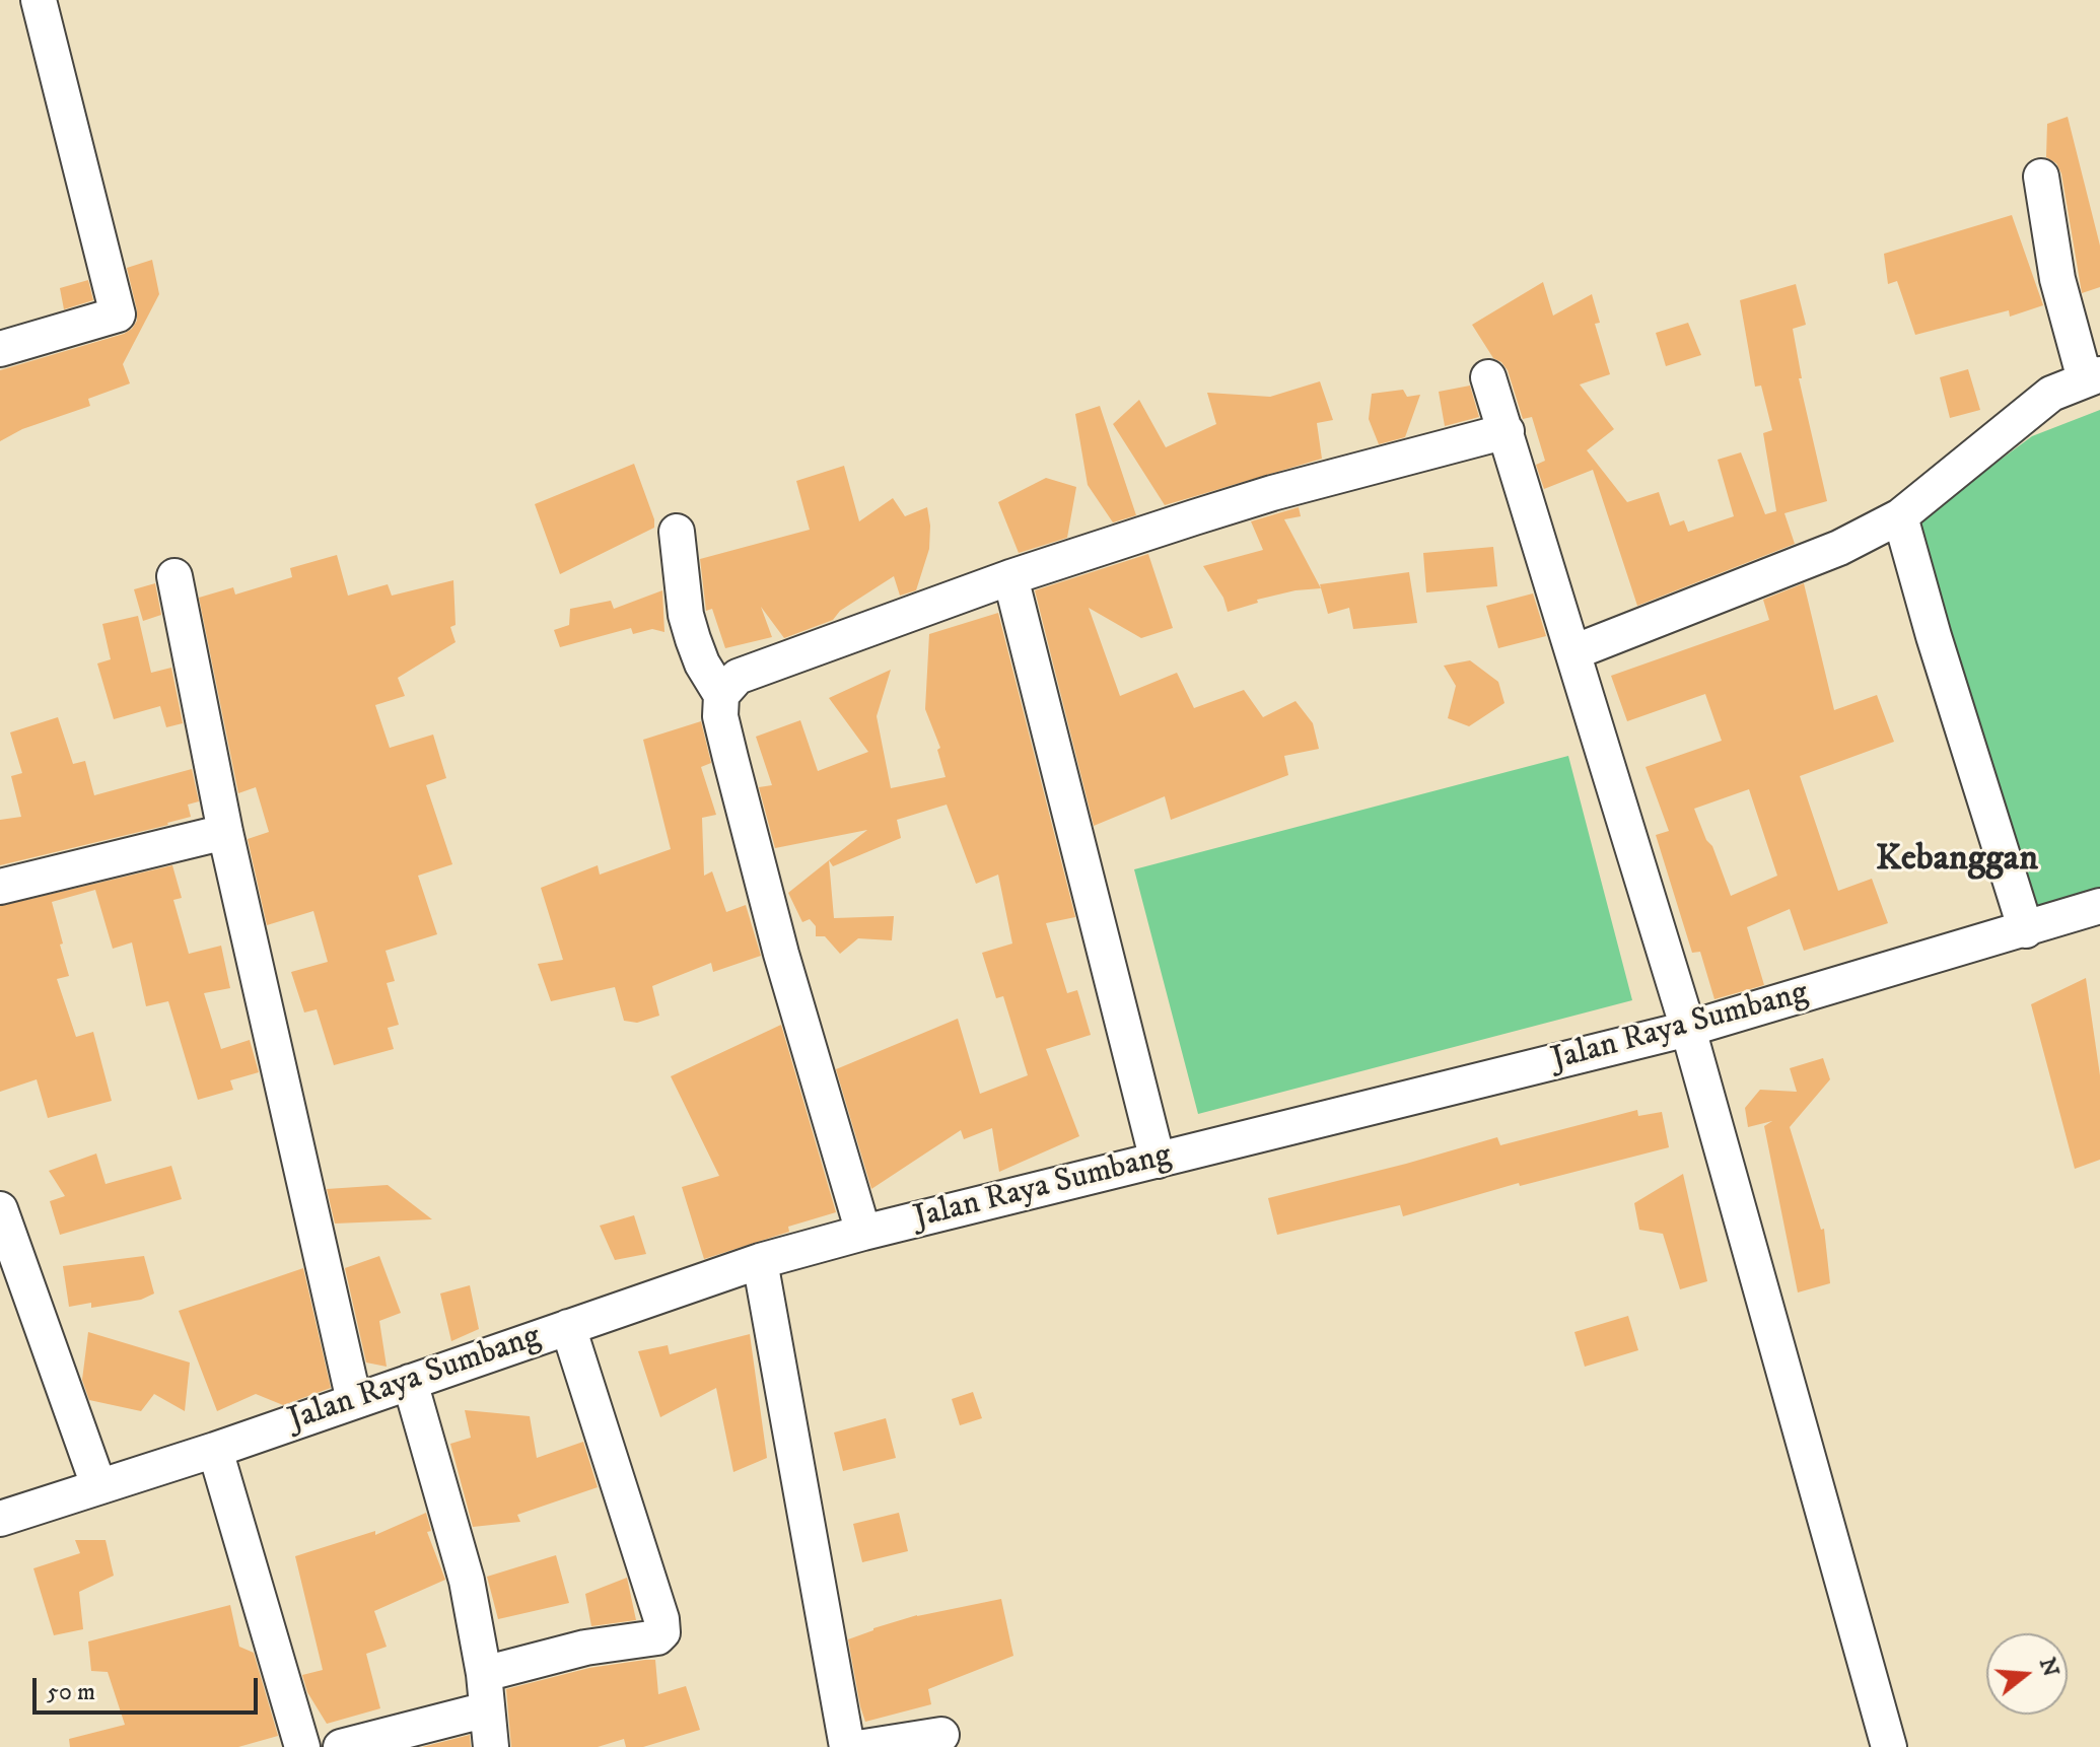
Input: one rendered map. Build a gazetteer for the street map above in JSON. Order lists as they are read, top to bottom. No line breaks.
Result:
{"streets":{"street":["Jalan Raya Sumbang"]},"districts":["Kebanggan"],"scale_bar":"50 m","north":"right"}
